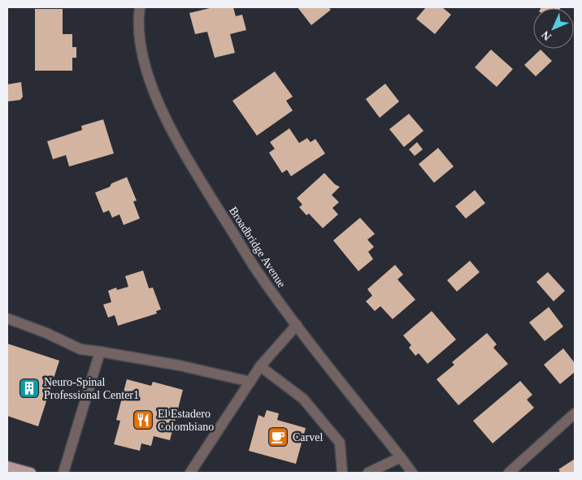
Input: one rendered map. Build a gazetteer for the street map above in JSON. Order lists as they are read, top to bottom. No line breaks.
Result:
{"streets":{"street":["Broadbridge Avenue"]},"places":{"building":["Neuro-Spinal Professional Center1"],"restaurant":["El Estadero Colombiano"],"cafe":["Carvel"]},"north":"bottom left"}
